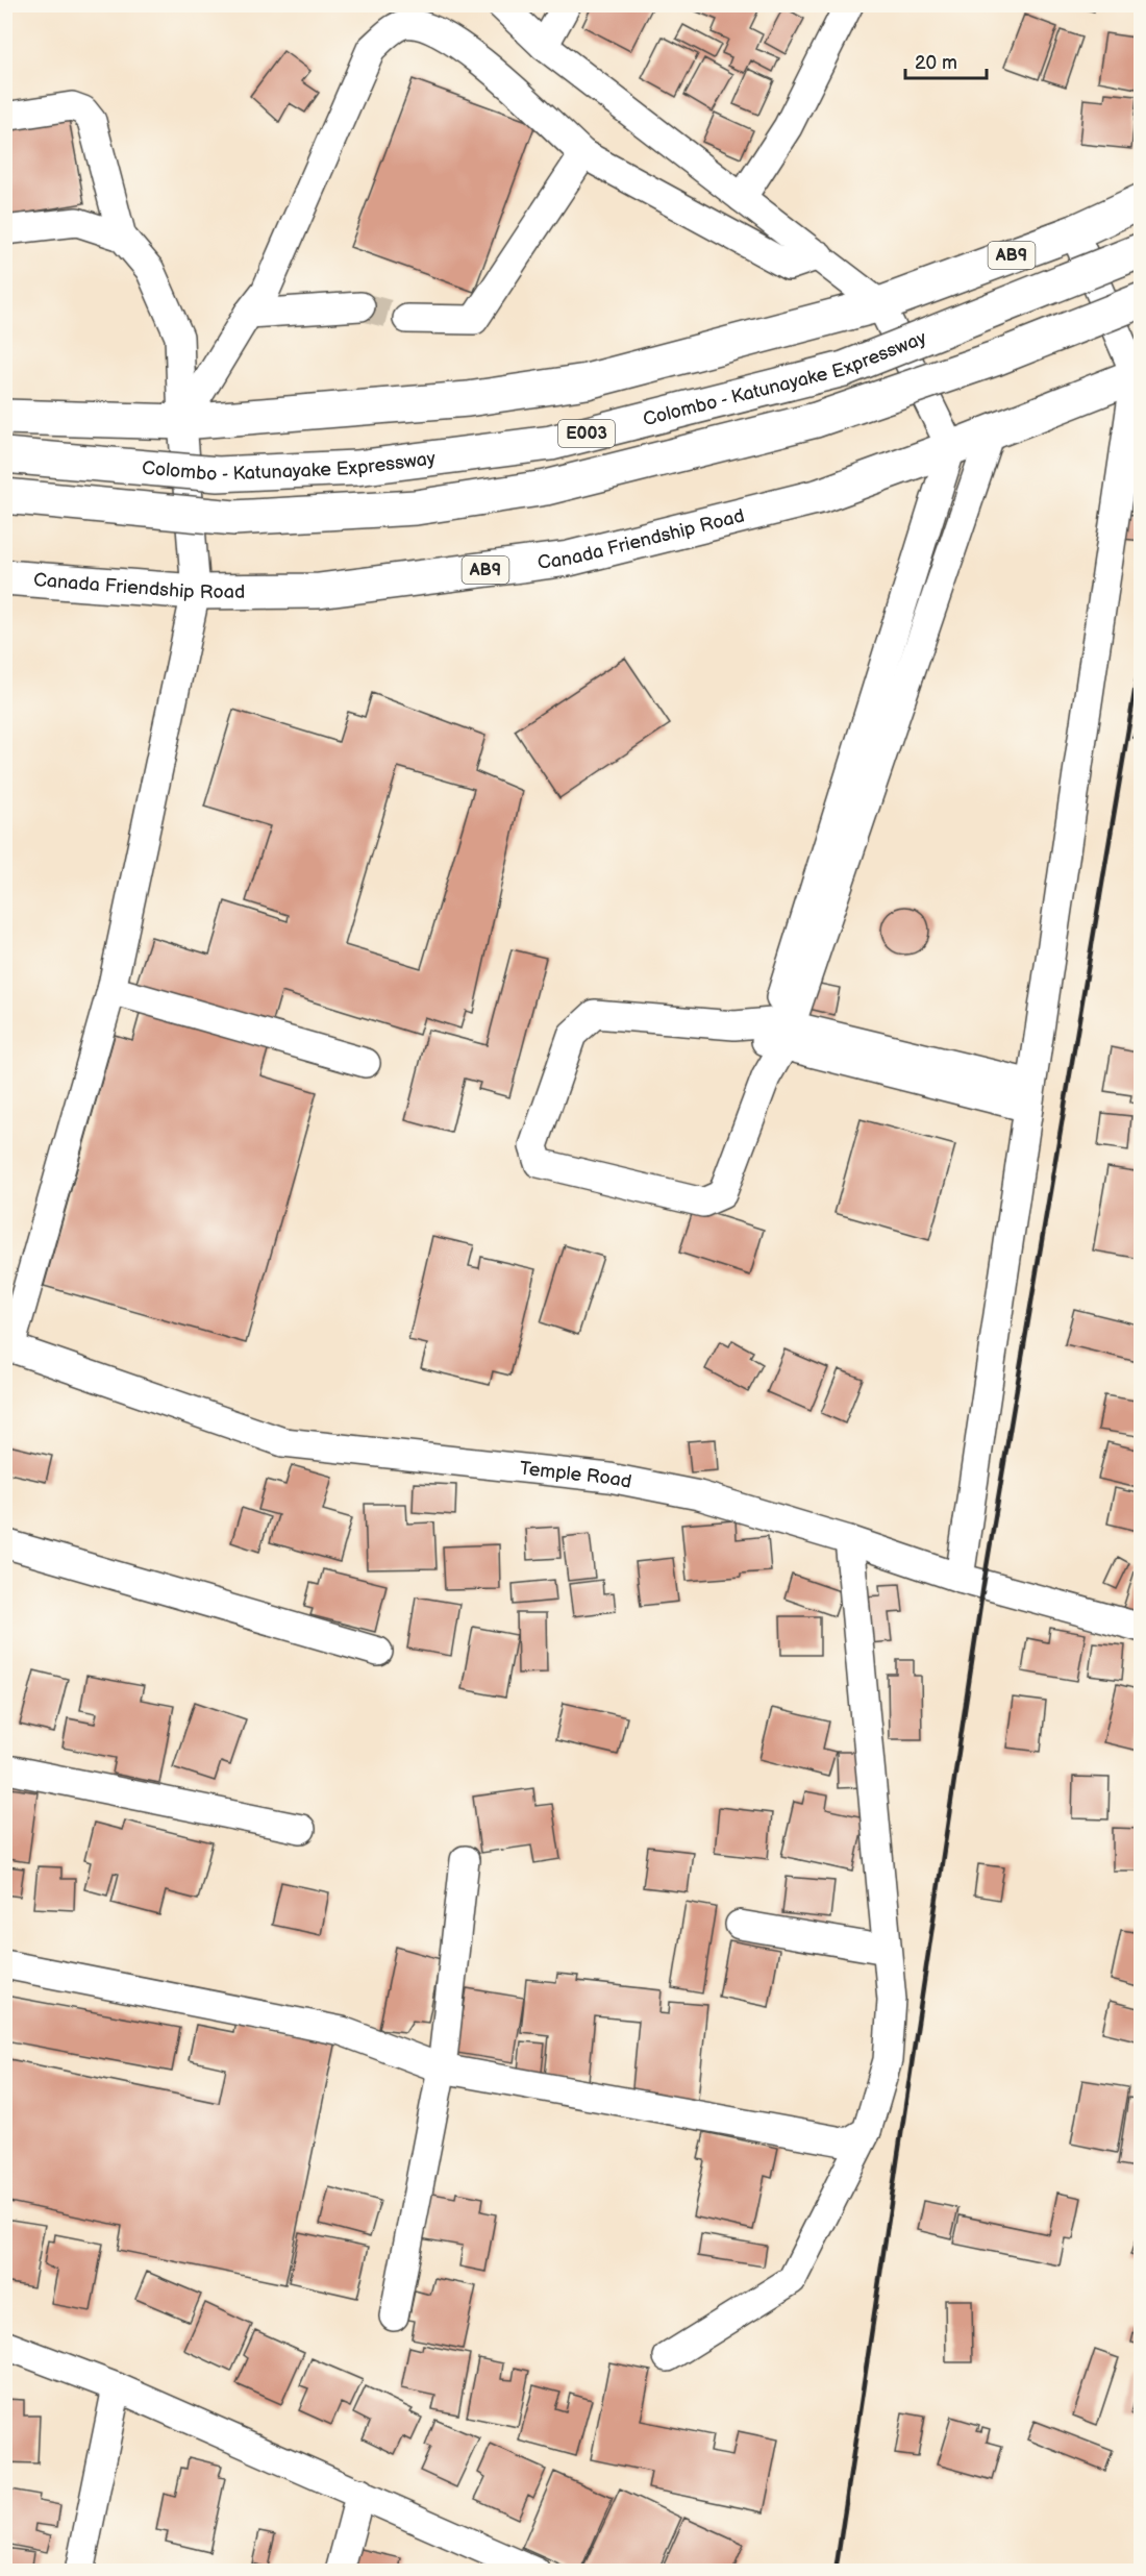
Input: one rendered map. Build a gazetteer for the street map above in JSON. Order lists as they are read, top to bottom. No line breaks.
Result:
{"streets":{"main road":["AB9","Colombo - Katunayake Expressway","E003","Canada Friendship Road"],"street":["Temple Road"]},"scale_bar":"20 m"}
